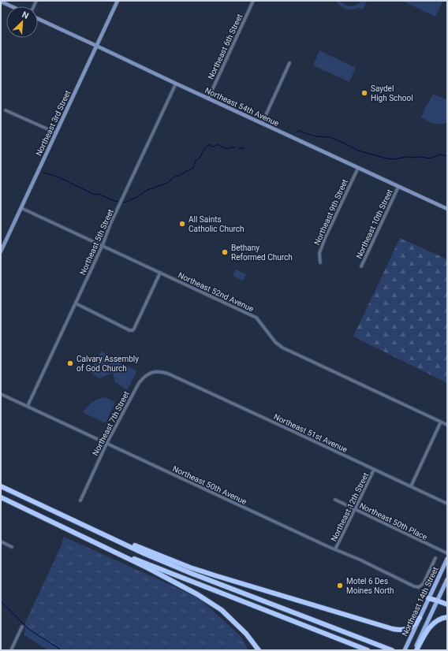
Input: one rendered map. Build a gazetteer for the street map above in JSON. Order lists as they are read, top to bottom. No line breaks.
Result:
{"streets":{"main road":["Northeast 54th Avenue","Northeast 3rd Street","Northeast 14th Street"],"street":["Northeast 6th Street","Northeast 9th Street","Northeast 10th Street","Northeast 5th Street","Northeast 52nd Avenue","Northeast 7th Street","Northeast 51st Avenue","Northeast 50th Avenue","Northeast 12th Street","Northeast 50th Place"]},"crossings":[["Northeast 6th Street","Northeast 54th Avenue"],["Northeast 54th Avenue","Northeast 3rd Street"],["Northeast 54th Avenue","Northeast 9th Street"],["Northeast 54th Avenue","Northeast 10th Street"],["Northeast 54th Avenue","Northeast 5th Street"],["Northeast 3rd Street","Northeast 52nd Avenue"],["Northeast 5th Street","Northeast 52nd Avenue"],["Northeast 5th Street","Northeast 50th Avenue"],["Northeast 7th Street","Northeast 51st Avenue"],["Northeast 7th Street","Northeast 50th Avenue"],["Northeast 51st Avenue","Northeast 12th Street"],["Northeast 50th Avenue","Northeast 12th Street"],["Northeast 12th Street","Northeast 50th Place"]],"places":["Saydel High School","All Saints Catholic Church","Bethany Reformed Church","Calvary Assembly of God Church","Motel 6 Des Moines North"],"north":"top right"}
